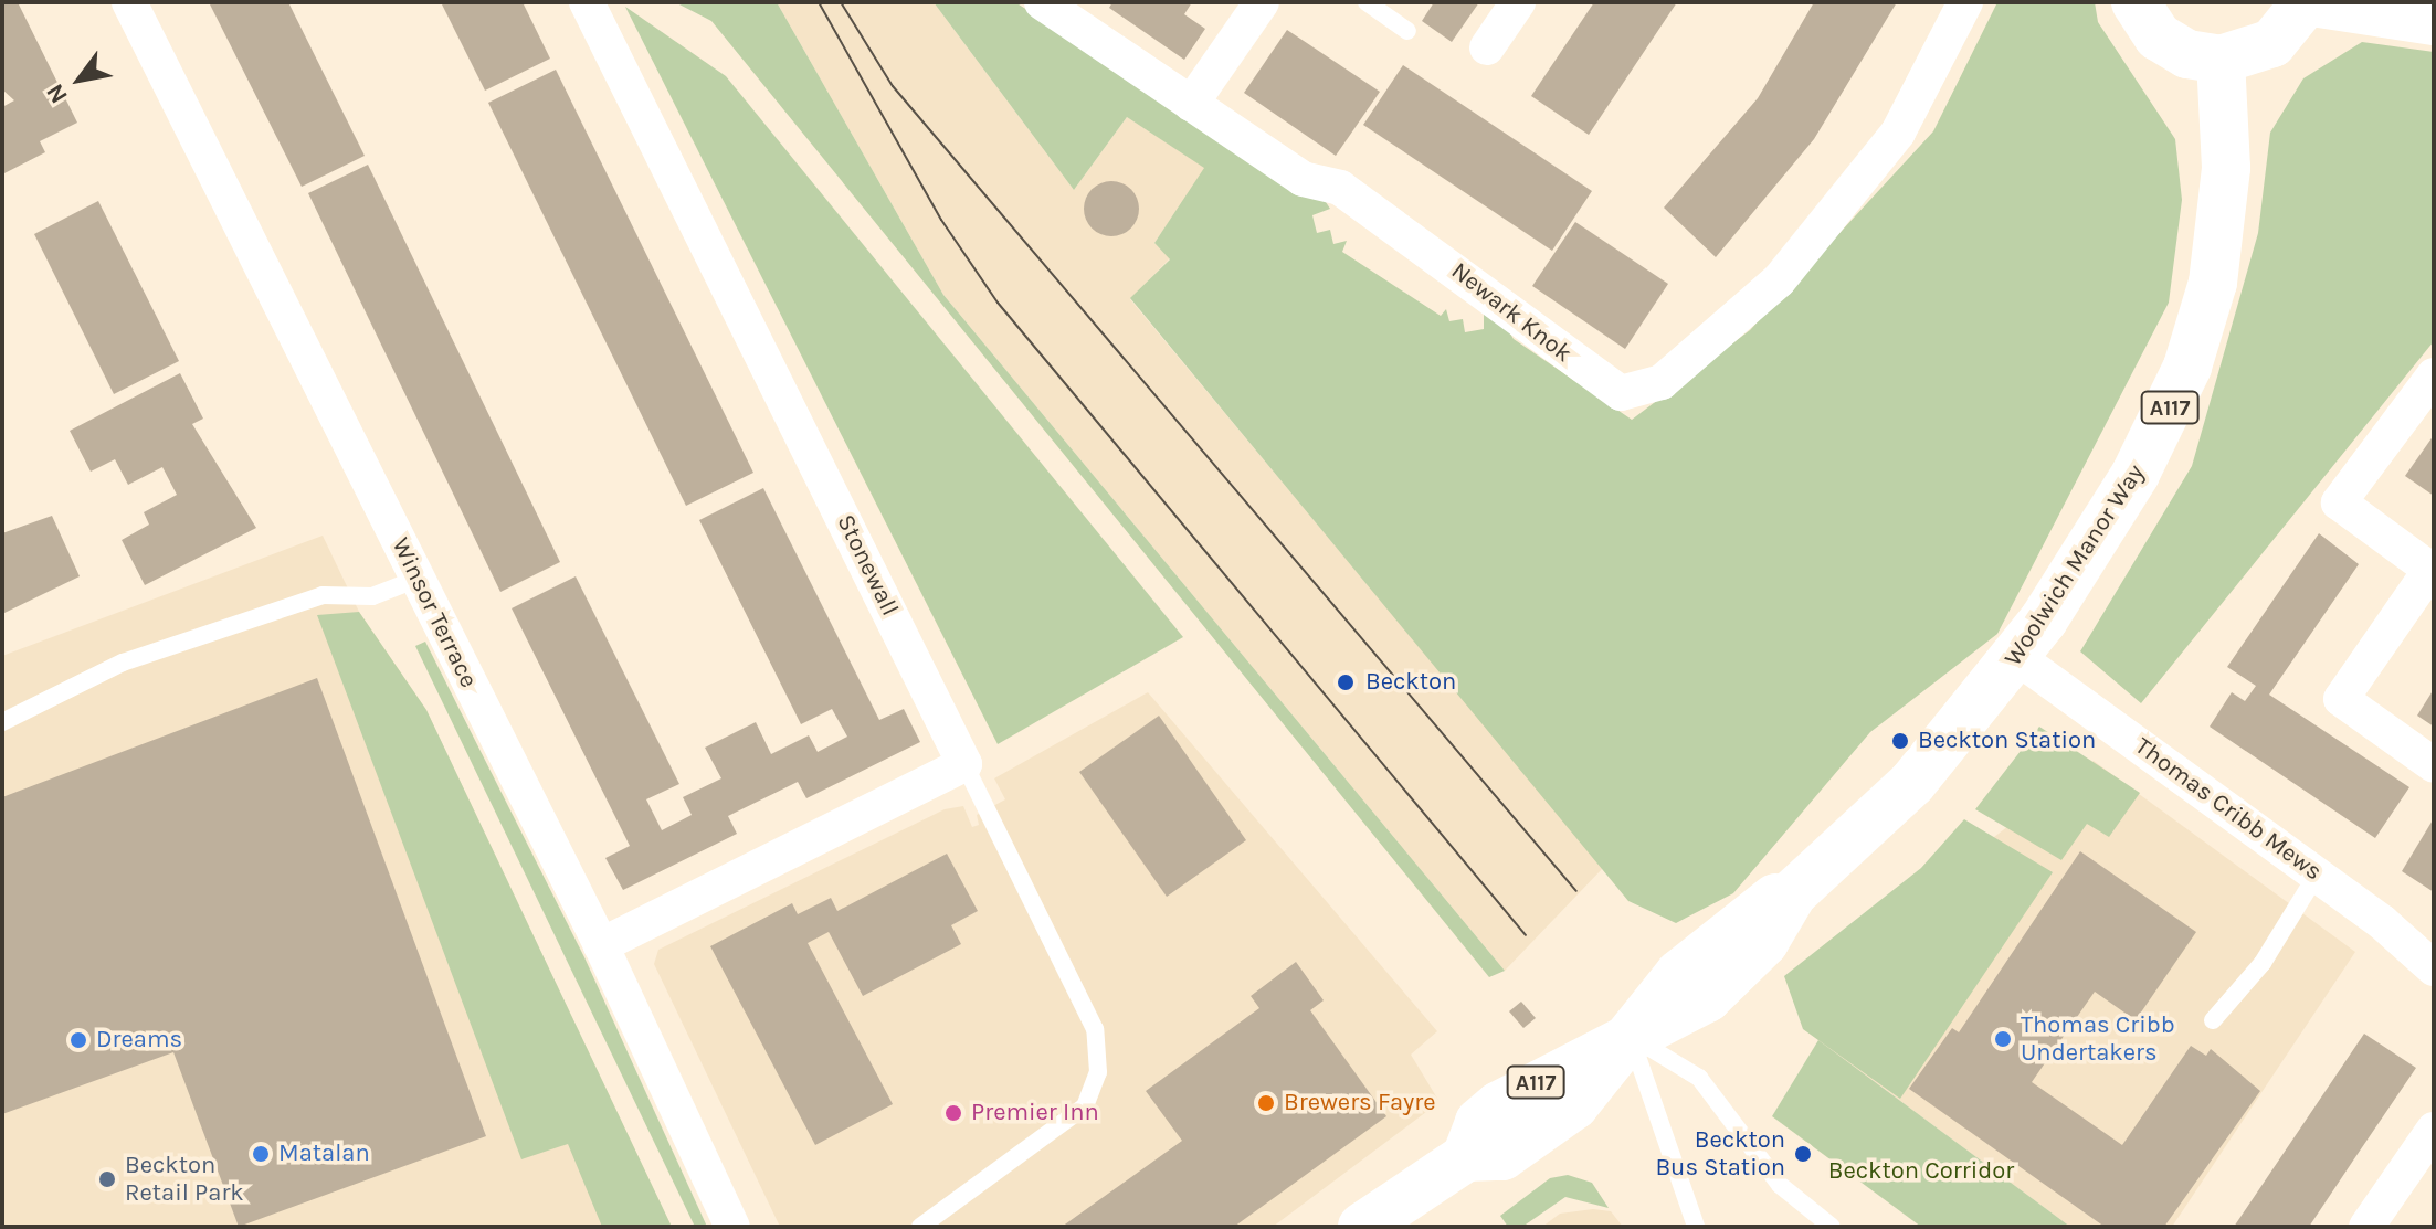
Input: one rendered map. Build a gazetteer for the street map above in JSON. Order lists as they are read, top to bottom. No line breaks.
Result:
{"streets":{"main road":["A117","Woolwich Manor Way"],"street":["Newark Knok","Stonewall","Winsor Terrace","Thomas Cribb Mews"]},"crossings":[["Woolwich Manor Way","Thomas Cribb Mews"]],"parks":["Beckton Corridor"],"places":["Beckton","Beckton Station","Thomas Cribb Undertakers","Dreams","Brewers Fayre","Premier Inn","Matalan","Beckton Bus Station","Beckton Retail Park"],"north":"bottom left"}
